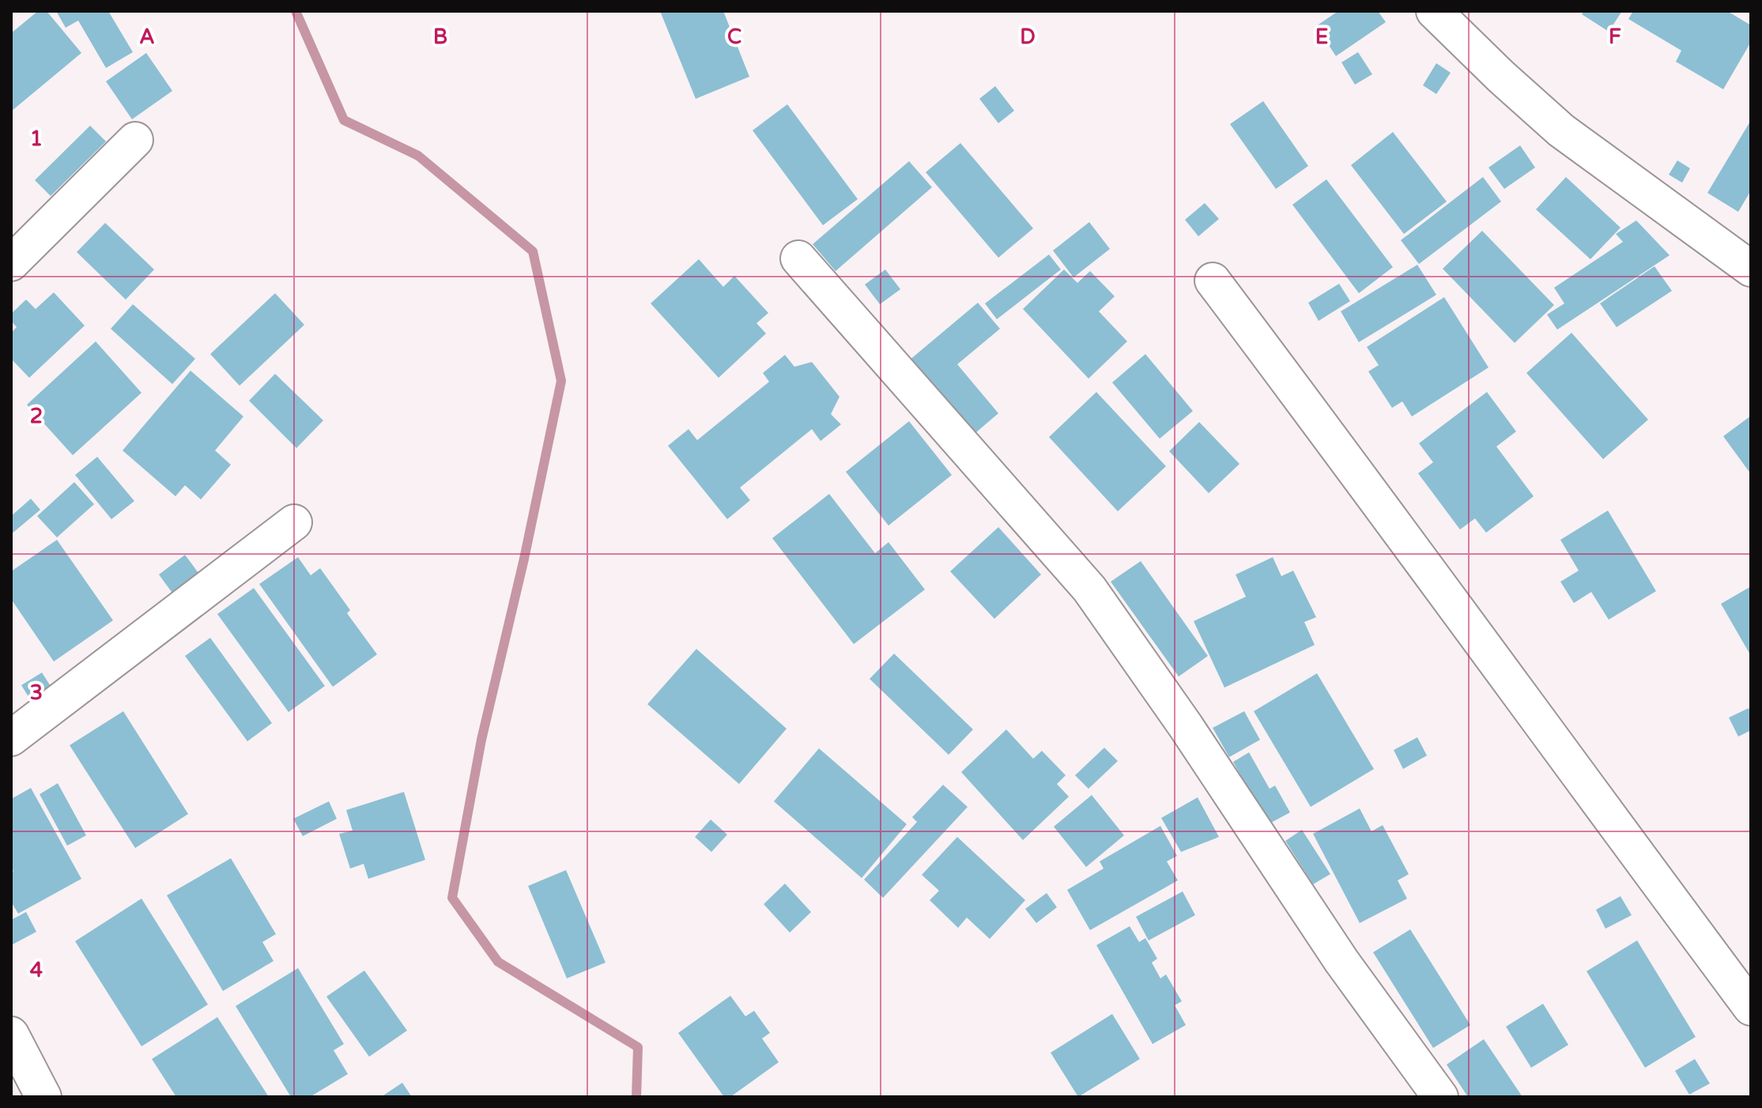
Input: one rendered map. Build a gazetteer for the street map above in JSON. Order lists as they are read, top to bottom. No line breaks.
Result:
{"grid":{"columns":["A","B","C","D","E","F"],"rows":["1","2","3","4"]}}
